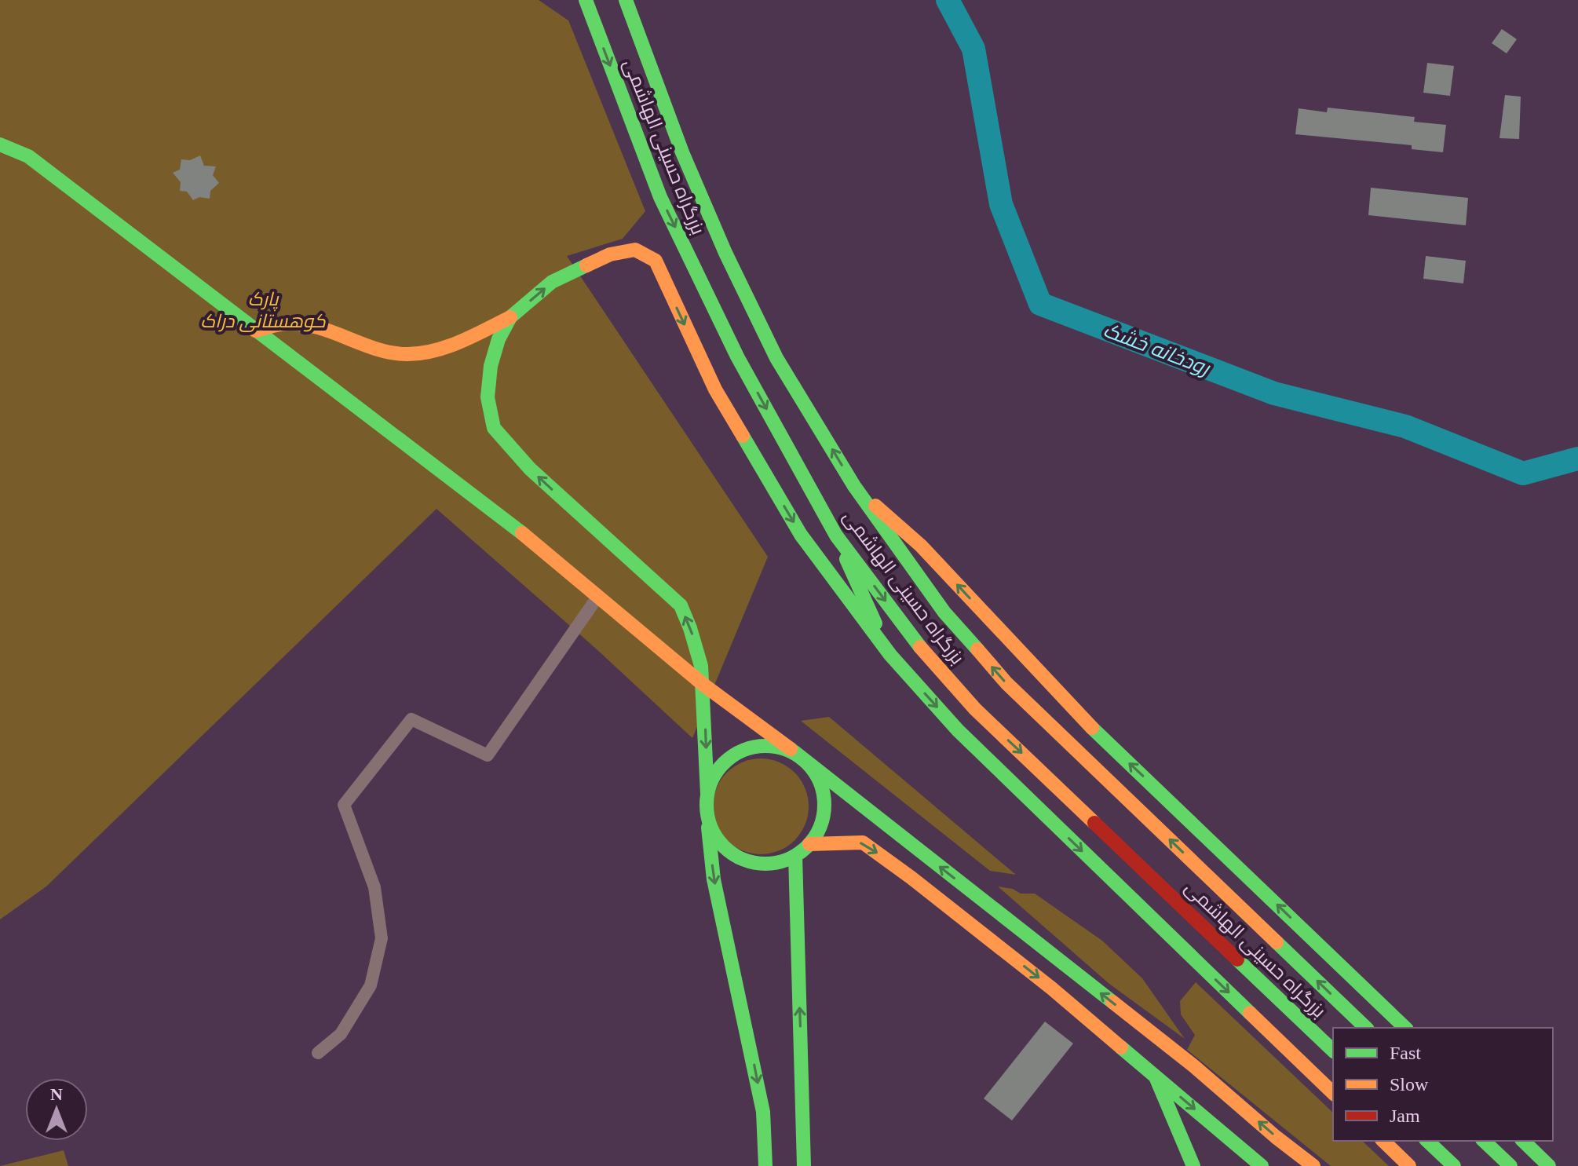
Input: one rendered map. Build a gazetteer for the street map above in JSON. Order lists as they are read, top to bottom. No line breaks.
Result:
{"streets":{"main road":["بزرگراه حسینی الهاشمی"]},"water":["رودخانه خشک"],"parks":["پارک کوهستانی دراک"],"legend":["Fast","Slow","Jam"],"north":"top"}
